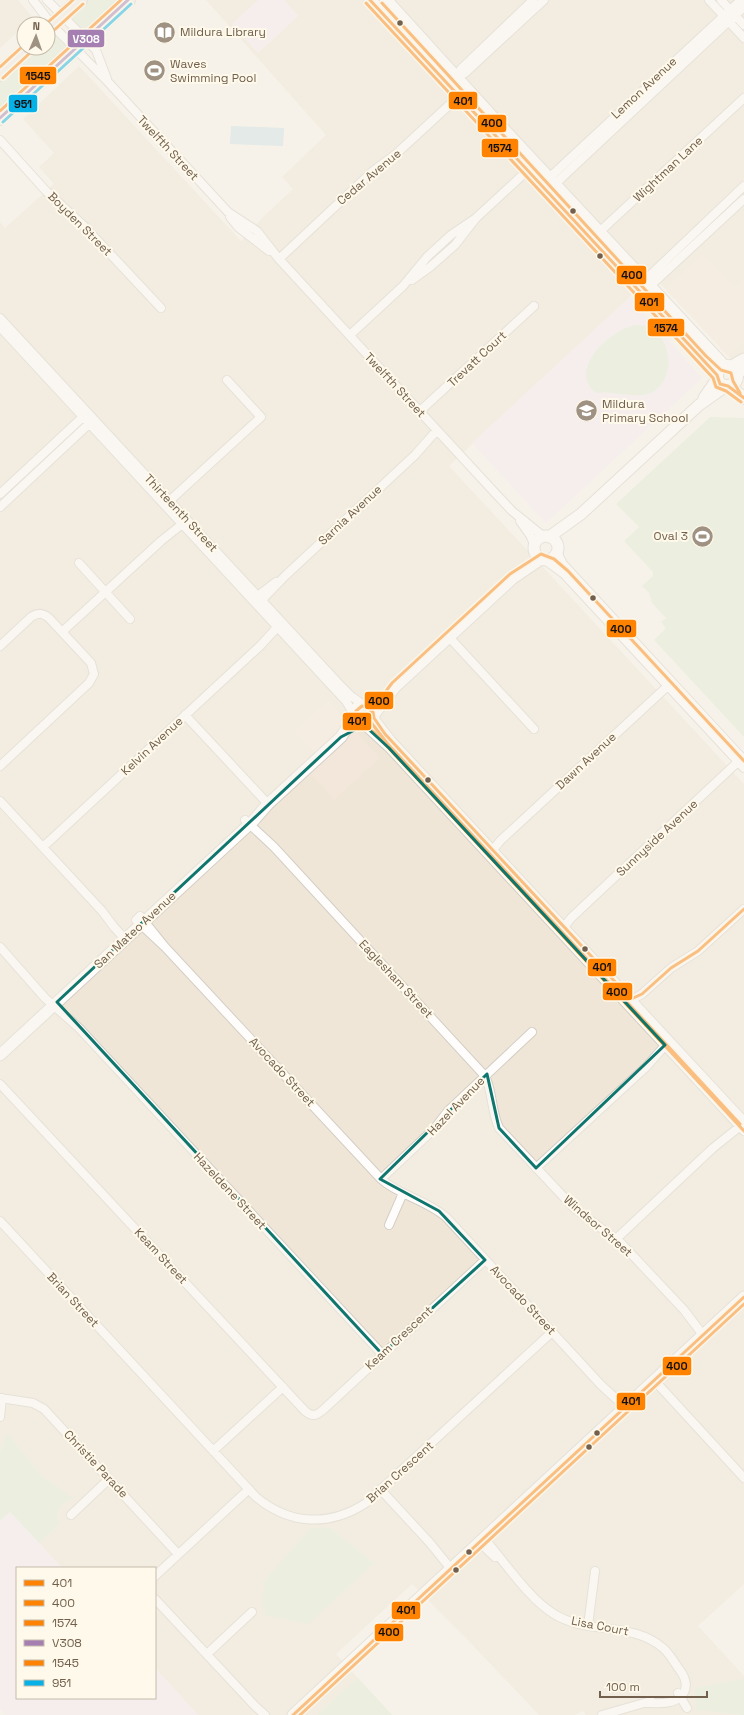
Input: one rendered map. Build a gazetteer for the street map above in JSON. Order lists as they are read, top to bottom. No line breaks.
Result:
{"streets":{"street":["Lemon Avenue","Twelfth Street","Wightman Lane","Cedar Avenue","Boyden Street","Trevatt Court","Thirteenth Street","Sarnia Avenue","Kelvin Avenue","Dawn Avenue","Sunnyside Avenue","San Mateo Avenue","Eaglesham Street","Avocado Street","Hazel Avenue","Hazeldene Street","Windsor Street","Keam Street","Brian Street","Keam Crescent","Christie Parade","Brian Crescent","Lisa Court"]},"crossings":[["Twelfth Street","Cedar Avenue"],["Twelfth Street","Trevatt Court"],["Twelfth Street","Sarnia Avenue"],["Twelfth Street","Dawn Avenue"],["Twelfth Street","Sunnyside Avenue"],["Thirteenth Street","Sarnia Avenue"],["Thirteenth Street","Kelvin Avenue"],["Thirteenth Street","Dawn Avenue"],["Thirteenth Street","Sunnyside Avenue"],["Thirteenth Street","San Mateo Avenue"],["San Mateo Avenue","Eaglesham Street"],["San Mateo Avenue","Avocado Street"],["San Mateo Avenue","Hazeldene Street"],["Eaglesham Street","Hazel Avenue"],["Eaglesham Street","Windsor Street"],["Avocado Street","Hazel Avenue"],["Avocado Street","Keam Crescent"],["Avocado Street","Brian Crescent"],["Hazeldene Street","Keam Crescent"],["Keam Street","Keam Crescent"],["Brian Street","Brian Crescent"]],"places":{"library":["Mildura Library"],"sports":["Waves Swimming Pool","Oval 3"],"school or university":["Mildura Primary School"]},"lines":["transit line 401","transit line V308","transit line 1545","transit line 400","transit line 1574","transit line 951"],"legend":["401","400","1574","V308","1545","951"],"scale_bar":"100 m","north":"top"}
